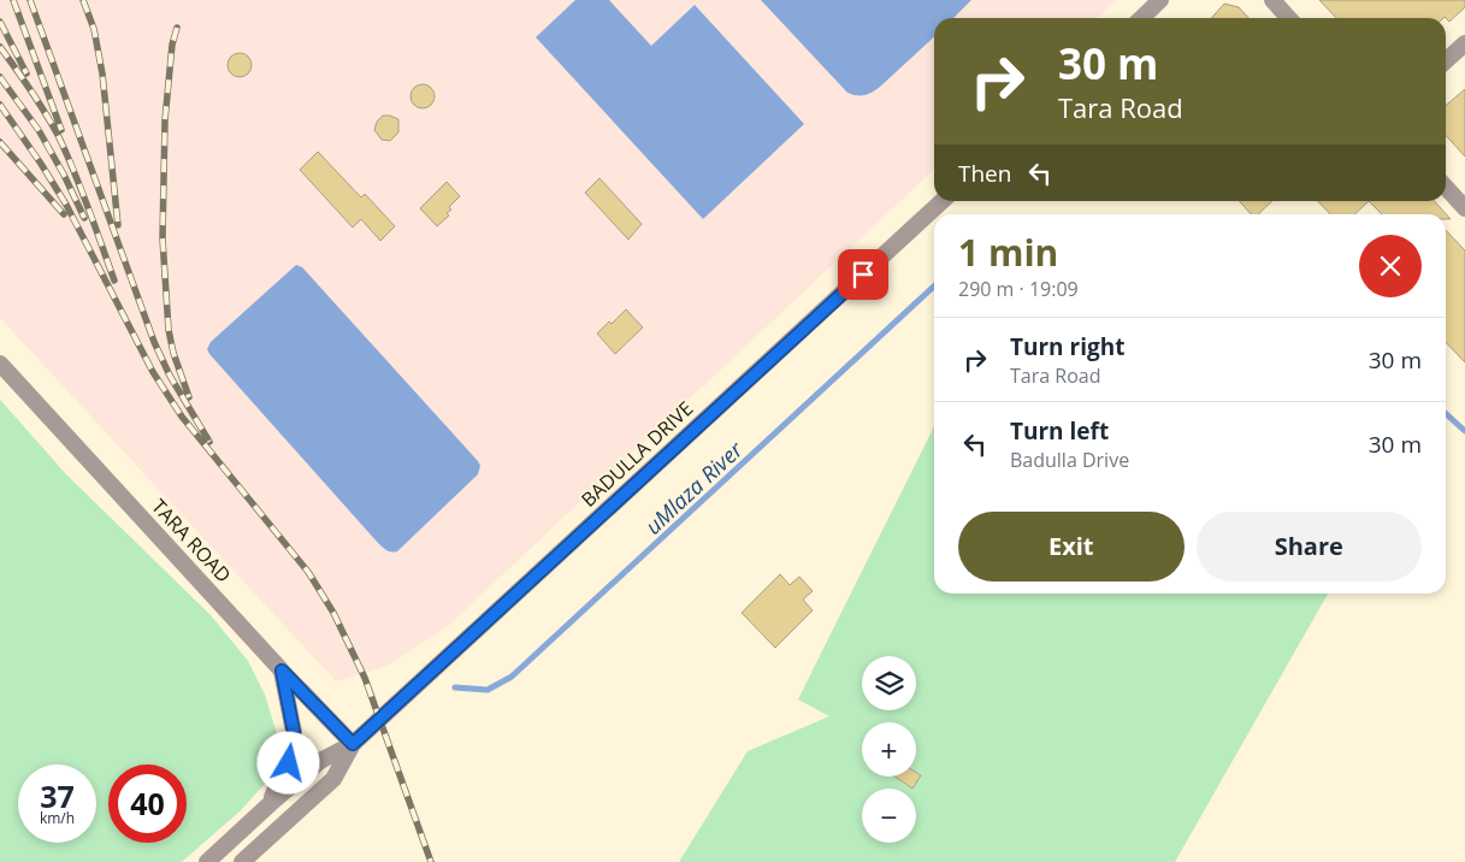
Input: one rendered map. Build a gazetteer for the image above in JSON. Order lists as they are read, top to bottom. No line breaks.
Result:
{"streets":{"street":["BADULLA DRIVE","TARA ROAD"]},"crossings":[["BADULLA DRIVE","TARA ROAD"]],"water":["uMlaza River"],"page":{"turn":["30 m","Tara Road"],"then":"Then","heading":["1 min","290 m · 19:09"],"list":[{"name":"Turn right","note":"Tara Road","value":"30 m"},{"name":"Turn left","note":"Badulla Drive","value":"30 m"}],"buttons":["Exit","Share"],"map_buttons":["+","−"],"speed":"37 km/h","limit":"40"}}
